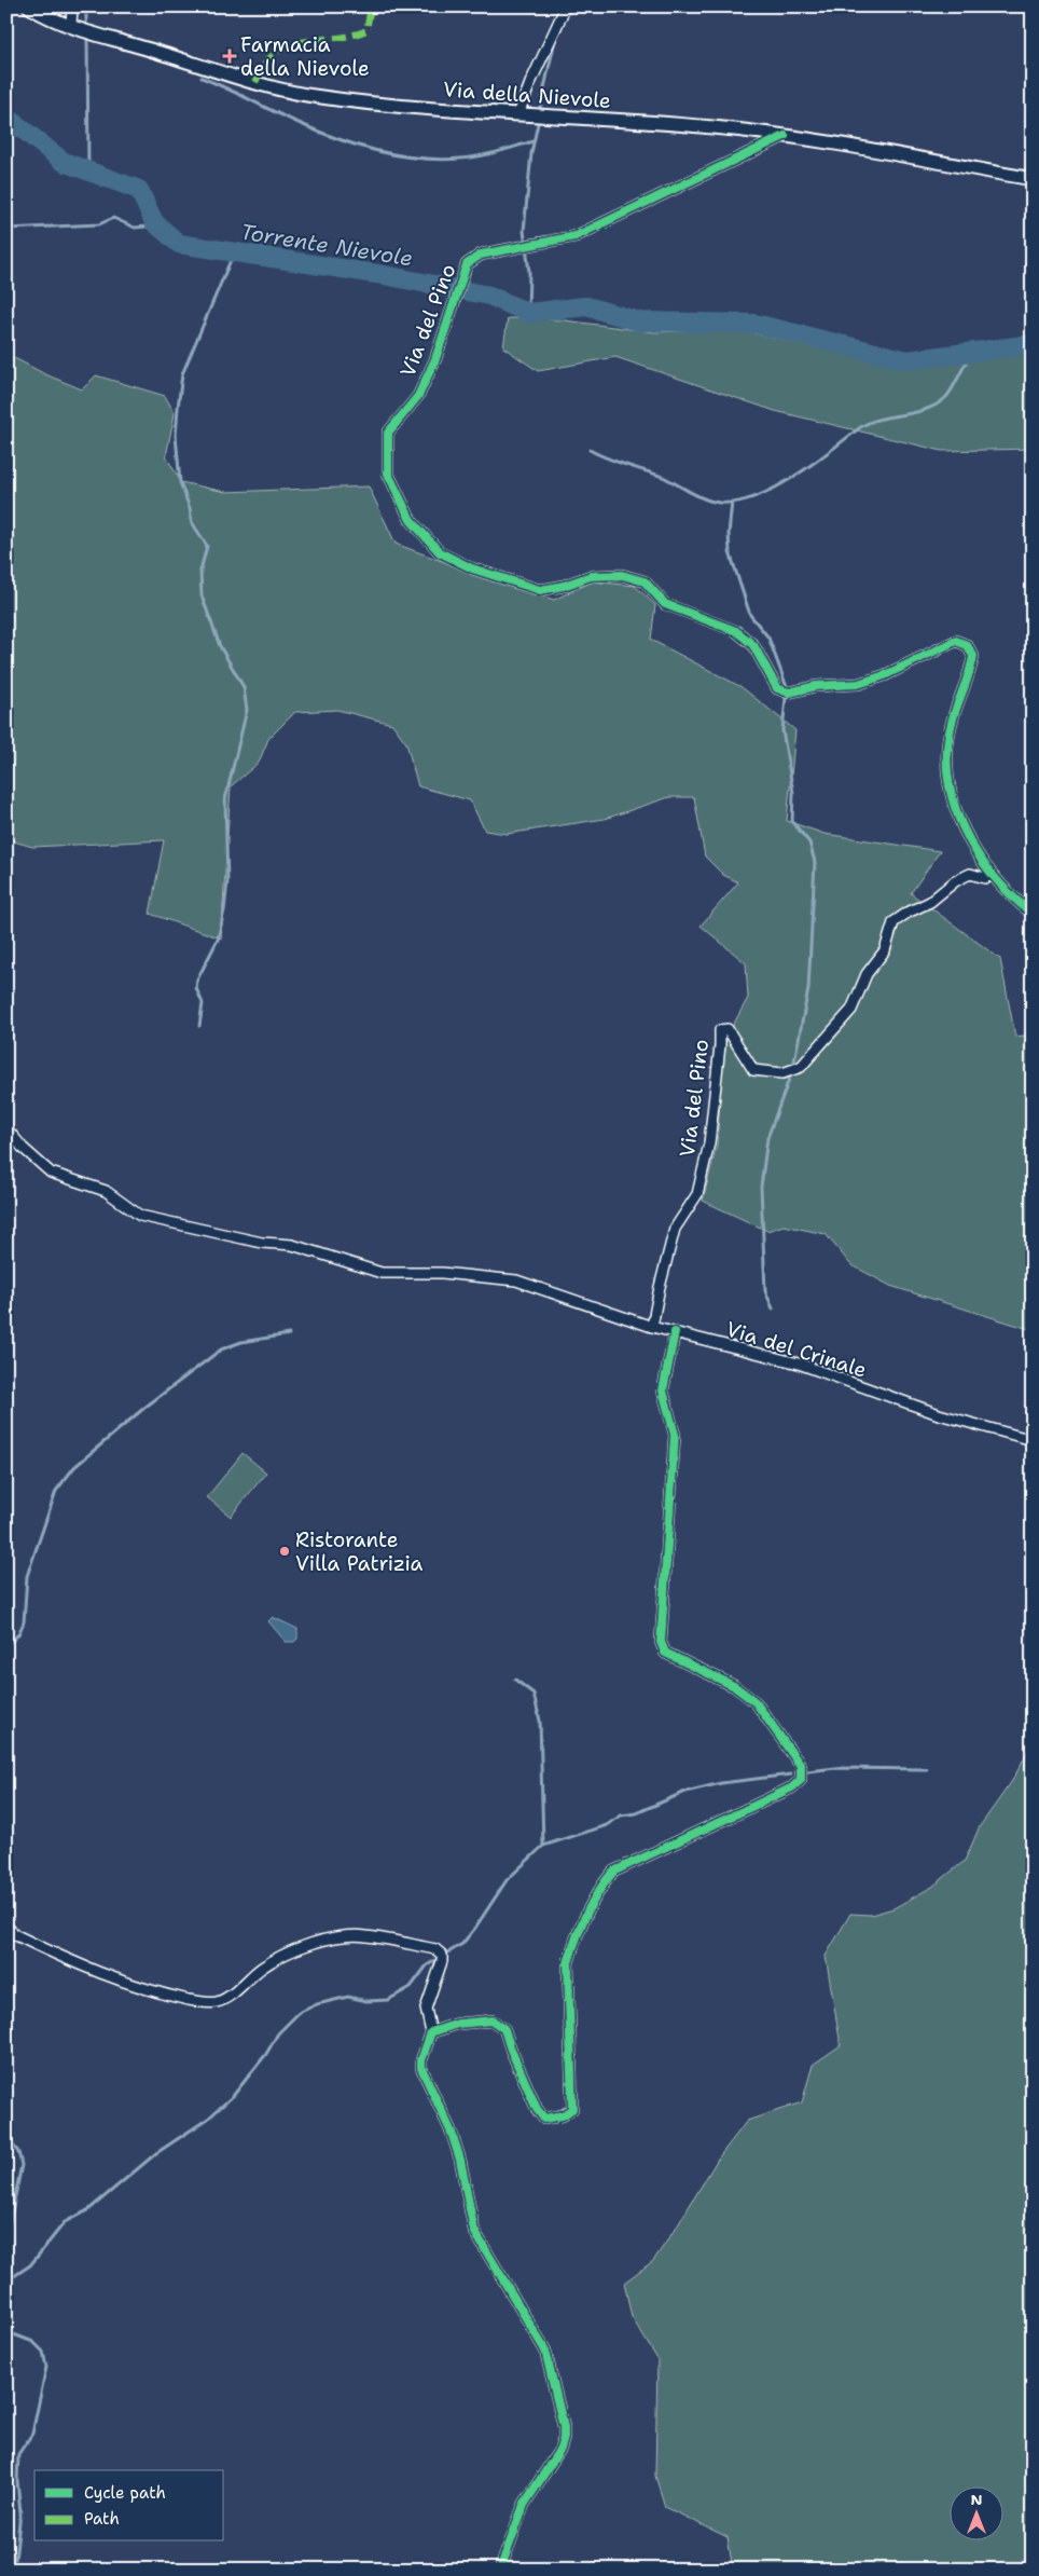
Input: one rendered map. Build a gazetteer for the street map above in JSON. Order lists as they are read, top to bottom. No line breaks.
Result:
{"streets":{"street":["Via della Nievole","Via del Pino","Via del Crinale"]},"crossings":[["Via della Nievole","Via del Pino"],["Via del Pino","Via del Crinale"]],"water":["Torrente Nievole"],"places":{"health":["Farmacia della Nievole"],"other":["Ristorante Villa Patrizia"]},"legend":["Cycle path","Path"],"north":"top"}
